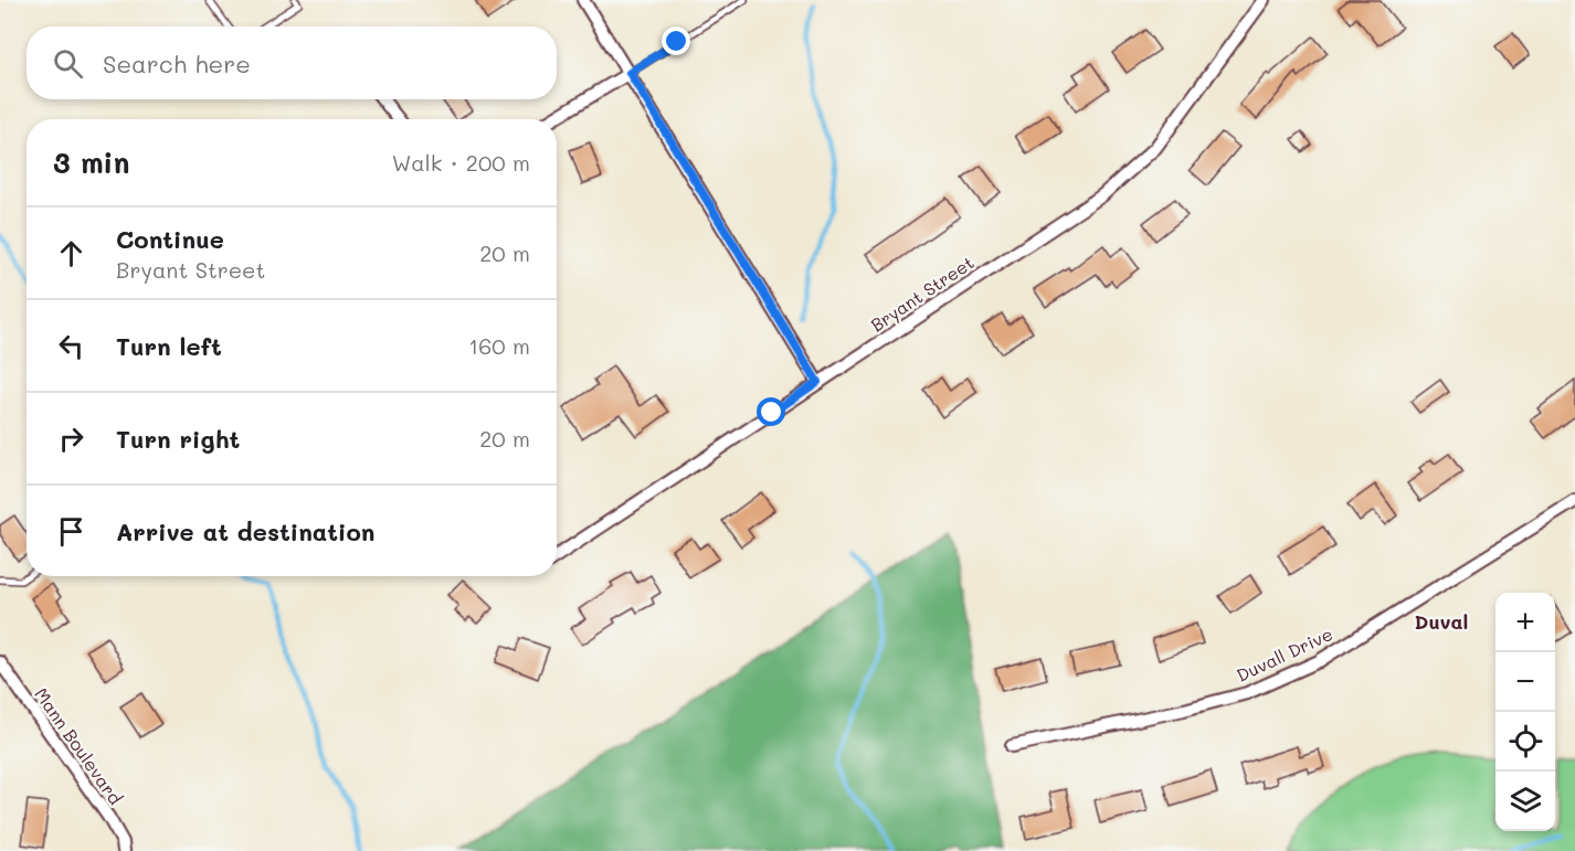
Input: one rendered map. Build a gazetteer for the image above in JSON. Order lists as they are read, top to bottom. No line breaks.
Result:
{"streets":{"street":["Bryant Street","Duvall Drive","Mann Boulevard"]},"districts":["Duval"],"page":{"search":"Search here","heading":["3 min","Walk · 200 m"],"list":[["Continue","Bryant Street","20 m"],["Turn left","160 m"],["Turn right","20 m"],"Arrive at destination"],"map_buttons":["+","−"]}}
